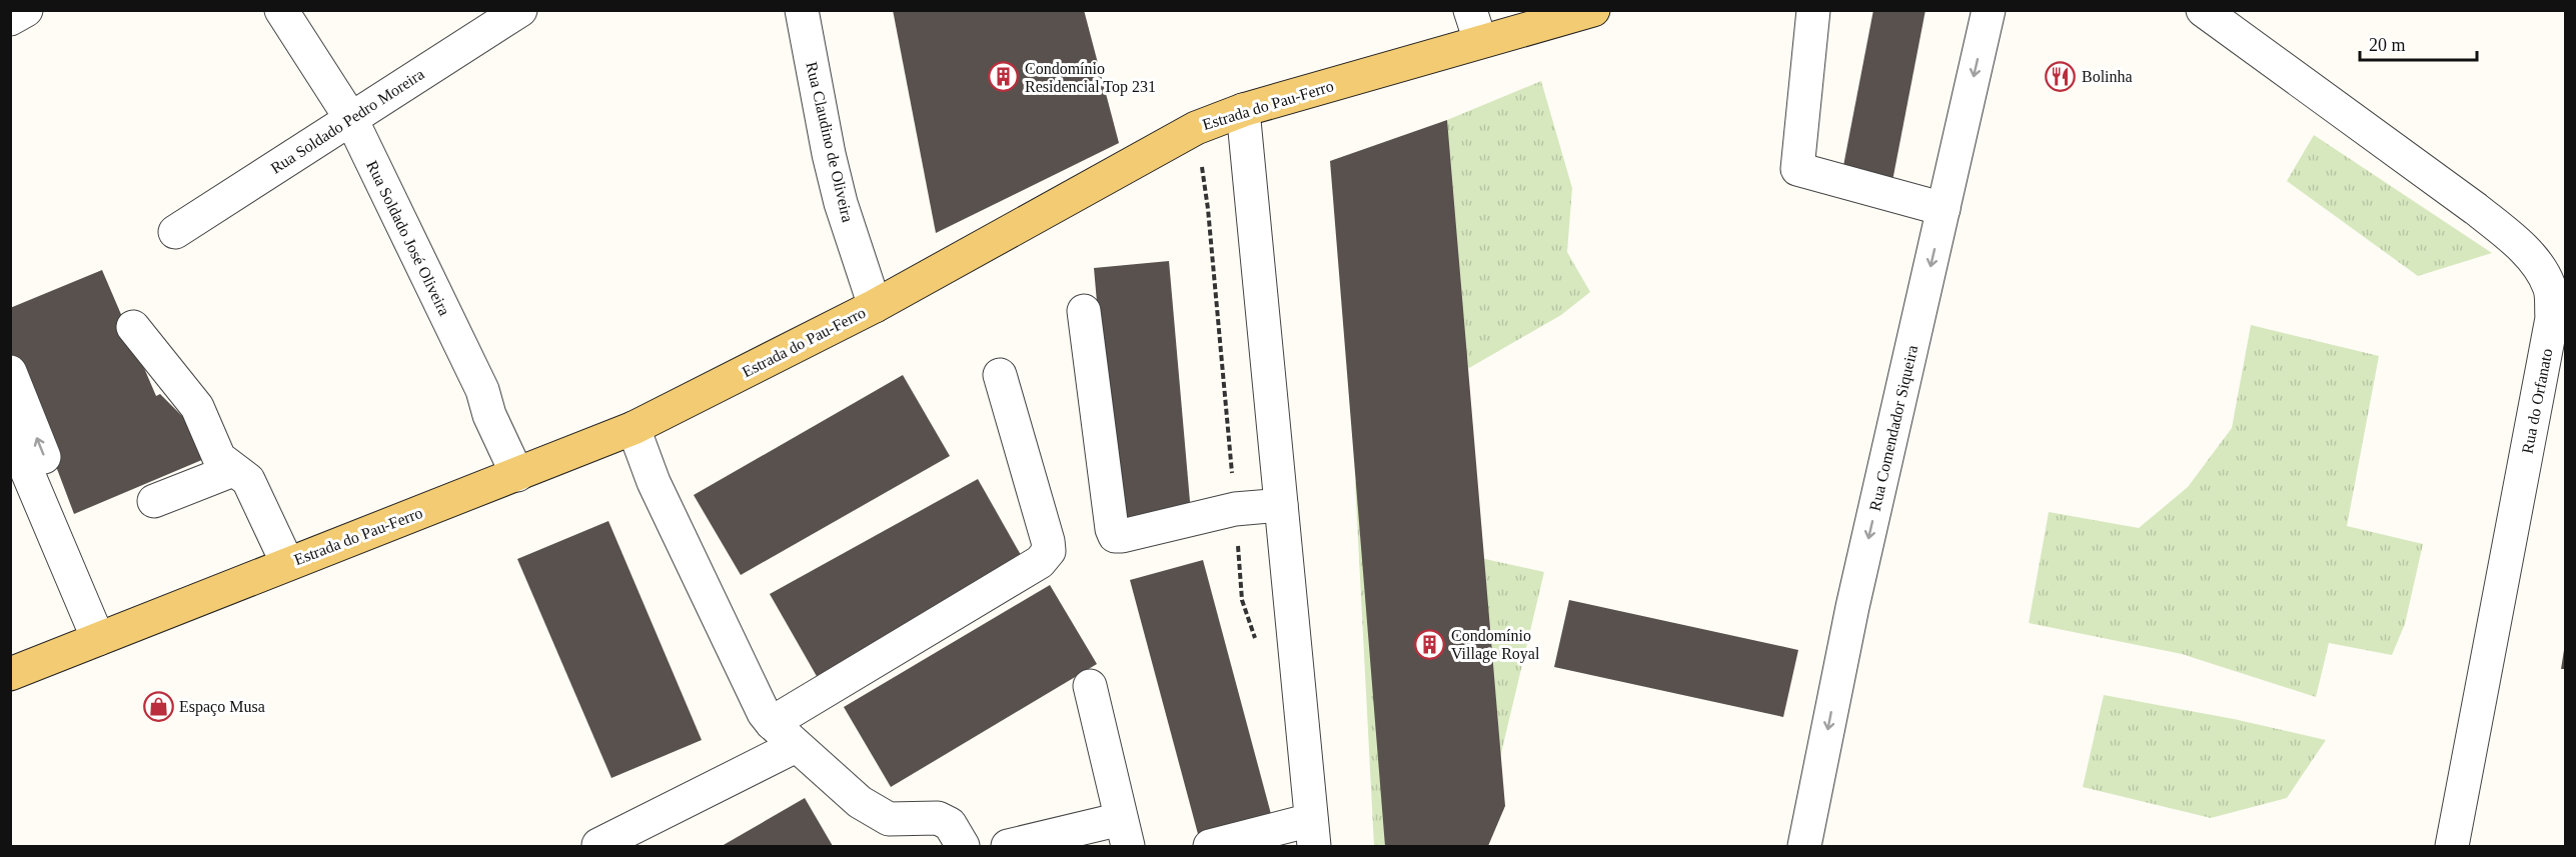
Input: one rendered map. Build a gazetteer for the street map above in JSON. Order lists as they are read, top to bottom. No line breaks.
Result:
{"streets":{"main road":["Estrada do Pau-Ferro"],"street":["Rua Soldado Pedro Moreira","Rua Claudino de Oliveira","Rua Soldado José Oliveira","Rua do Orfanato","Rua Comendador Siqueira"]},"crossings":[["Estrada do Pau-Ferro","Rua Claudino de Oliveira"],["Estrada do Pau-Ferro","Rua Soldado José Oliveira"],["Rua Soldado Pedro Moreira","Rua Soldado José Oliveira"]],"one_way":["Rua Comendador Siqueira"],"places":{"restaurant":["Bolinha"],"building":["Condomínio Residencial Top 231","Condomínio Village Royal"],"shop":["Espaço Musa"]},"scale_bar":"20 m"}
